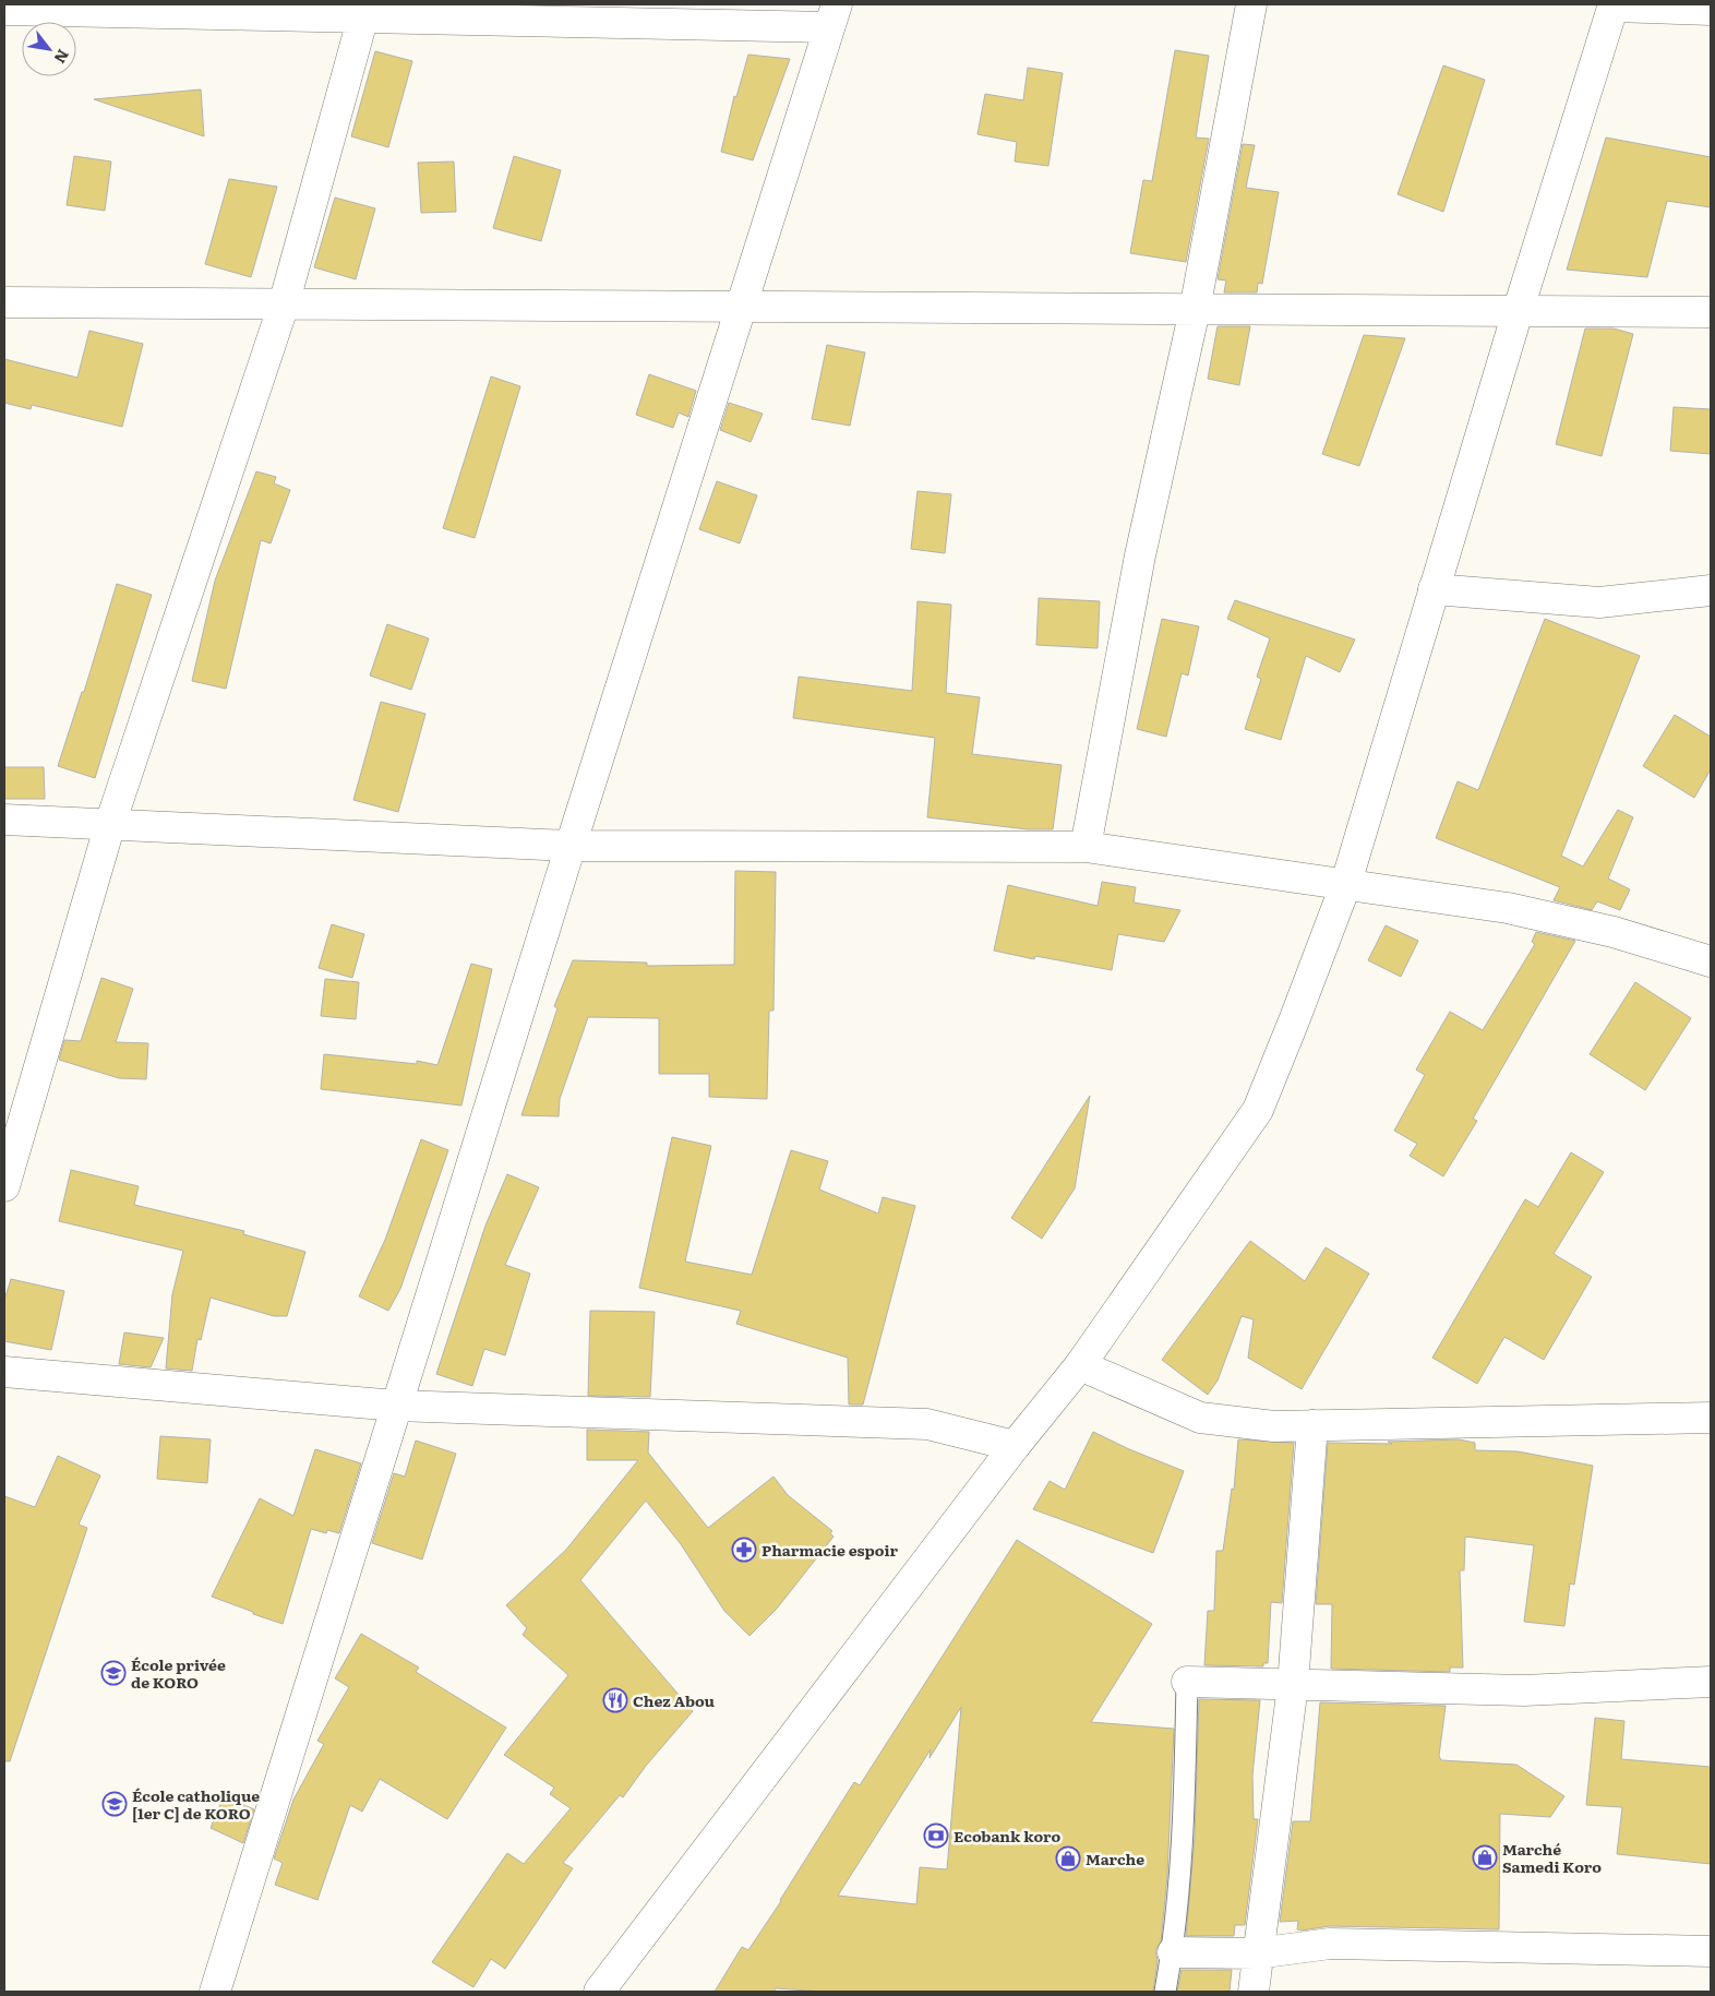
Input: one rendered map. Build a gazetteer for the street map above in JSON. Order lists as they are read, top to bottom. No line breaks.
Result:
{"places":{"pharmacy":["Pharmacie espoir"],"school or university":["École privée de KORO","École catholique [1er C] de KORO"],"restaurant":["Chez Abou"],"bank":["Ecobank koro"],"shop":["Marché Samedi Koro","Marche"]},"north":"bottom right"}
